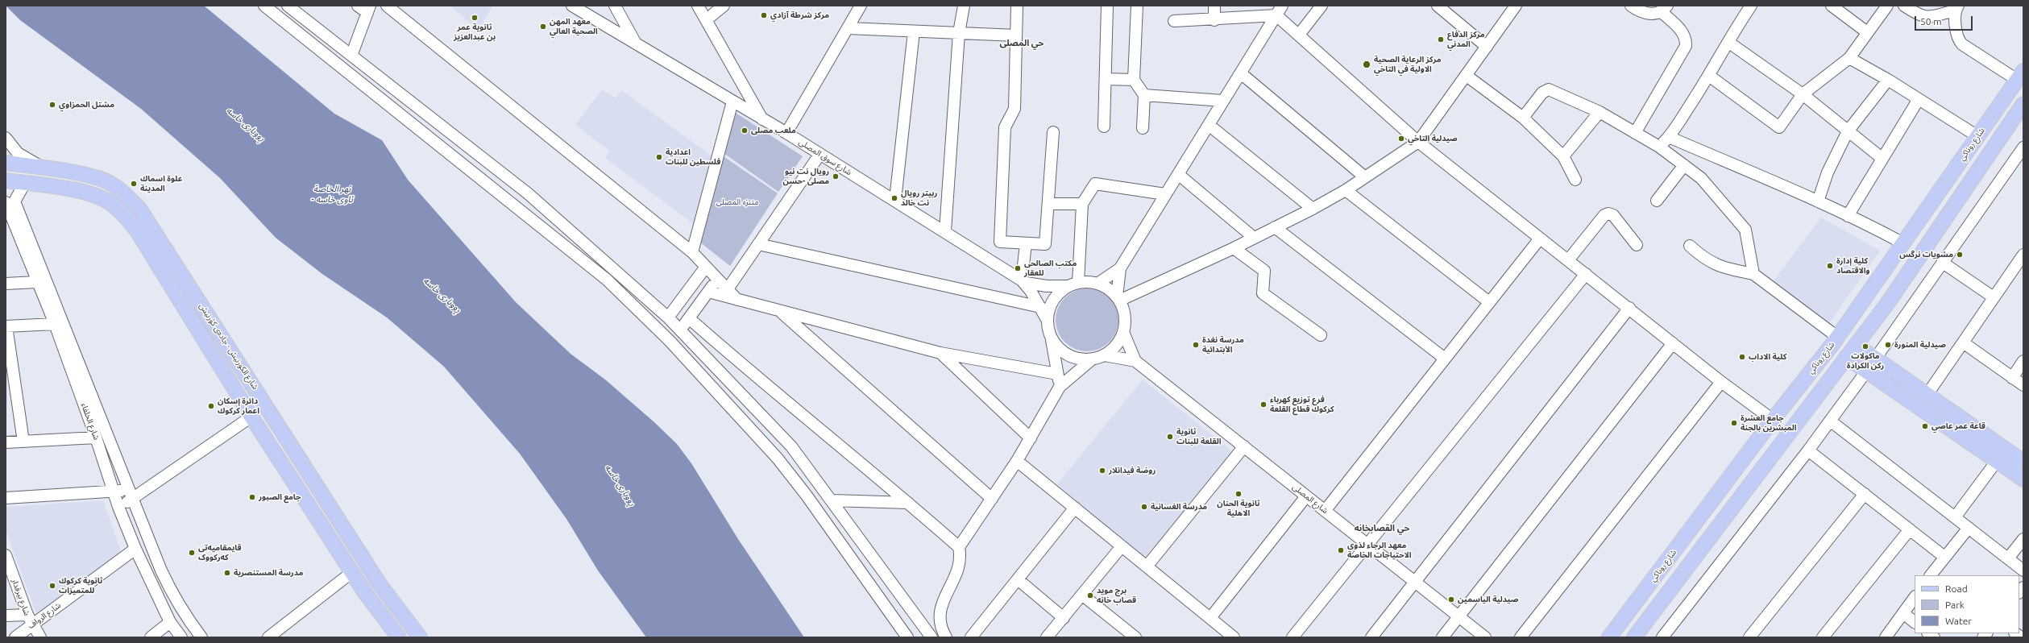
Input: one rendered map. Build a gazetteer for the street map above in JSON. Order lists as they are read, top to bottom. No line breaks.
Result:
{"streets":{"main road":["شارع روناكي","شارع الكورنيش - جادەی کۆرنیش"],"street":["شارع سوق المصلى","شارع الخلفاء","شارع المصلى","شارع بيرقدار","شارع الرواف"]},"crossings":[["شارع سوق المصلى","شارع المصلى"],["شارع الخلفاء","شارع الرواف"],["شارع بيرقدار","شارع الرواف"]],"districts":["حي المصلى","حي القصابخانه"],"water":["ڕووباری خاسە","نهر الخاصة - ئاوی خاسە"],"parks":["متنزه المصلى"],"places":["مركز شرطة آزادي","ثانوية عمر بن عبدالعزيز","معهد المهن الصحية العالي","مركز الدفاع المدني","مركز الرعاية الصحية الاولية في التاخي","مشتل الحمزاوي","ملعب مصلى","صيدلية التاخي","اعدادية فلسطين للبنات","رويال نت نيو مصلى -حسن","علوة اسماك المدينة","ربيتر رويال نت خالد","مشويات نرگس","كلية إدارة والاقتصاد","مكتب الصالحي للعقار","مدرسة نغدة الأبتدائية","صيدلية المنورة","ماكولات ركن الكرادة","كلية الاداب","فرع توزيع كهرباء كركوك قطاع القلعة","دائرة إسكان اعمار كركوك","جامع العشرة المبشرين بالجنة","قاعة عمر عاصي","ثانوية القلعة للبنات","روضة فيدانلار","ثانوية الحنان الاهلية","جامع الصبور","مدرسة الغسانية","معهد الرجاء لذوي الاحتياجات الخاصة","قایمقامیەتی کەرکووک","مدرسة المستنصرية","ثانوية كركوك للمتميزات","برج مويد قصاب خانه","صيدلية الياسمين"],"legend":["Road","Park","Water"],"scale_bar":"50 m"}
